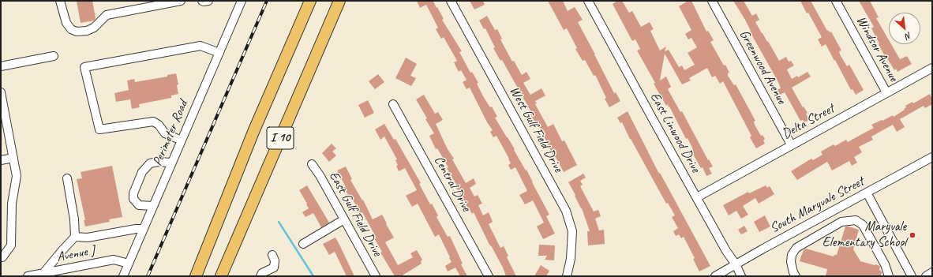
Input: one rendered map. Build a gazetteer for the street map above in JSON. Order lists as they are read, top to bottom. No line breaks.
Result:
{"streets":{"highway":["I 10"],"street":["Windsor Avenue","Greenwood Avenue","Delta Street","West Gulf Field Drive","East Linwood Drive","Perimeter Road","Central Drive","South Maryvale Street","East Gulf Field Drive","Avenue J"]},"crossings":[["Windsor Avenue","Delta Street"],["Greenwood Avenue","Delta Street"],["Delta Street","East Linwood Drive"],["East Linwood Drive","South Maryvale Street"],["Perimeter Road","Avenue J"]],"places":["Maryvale Elementary School"],"north":"bottom right"}
